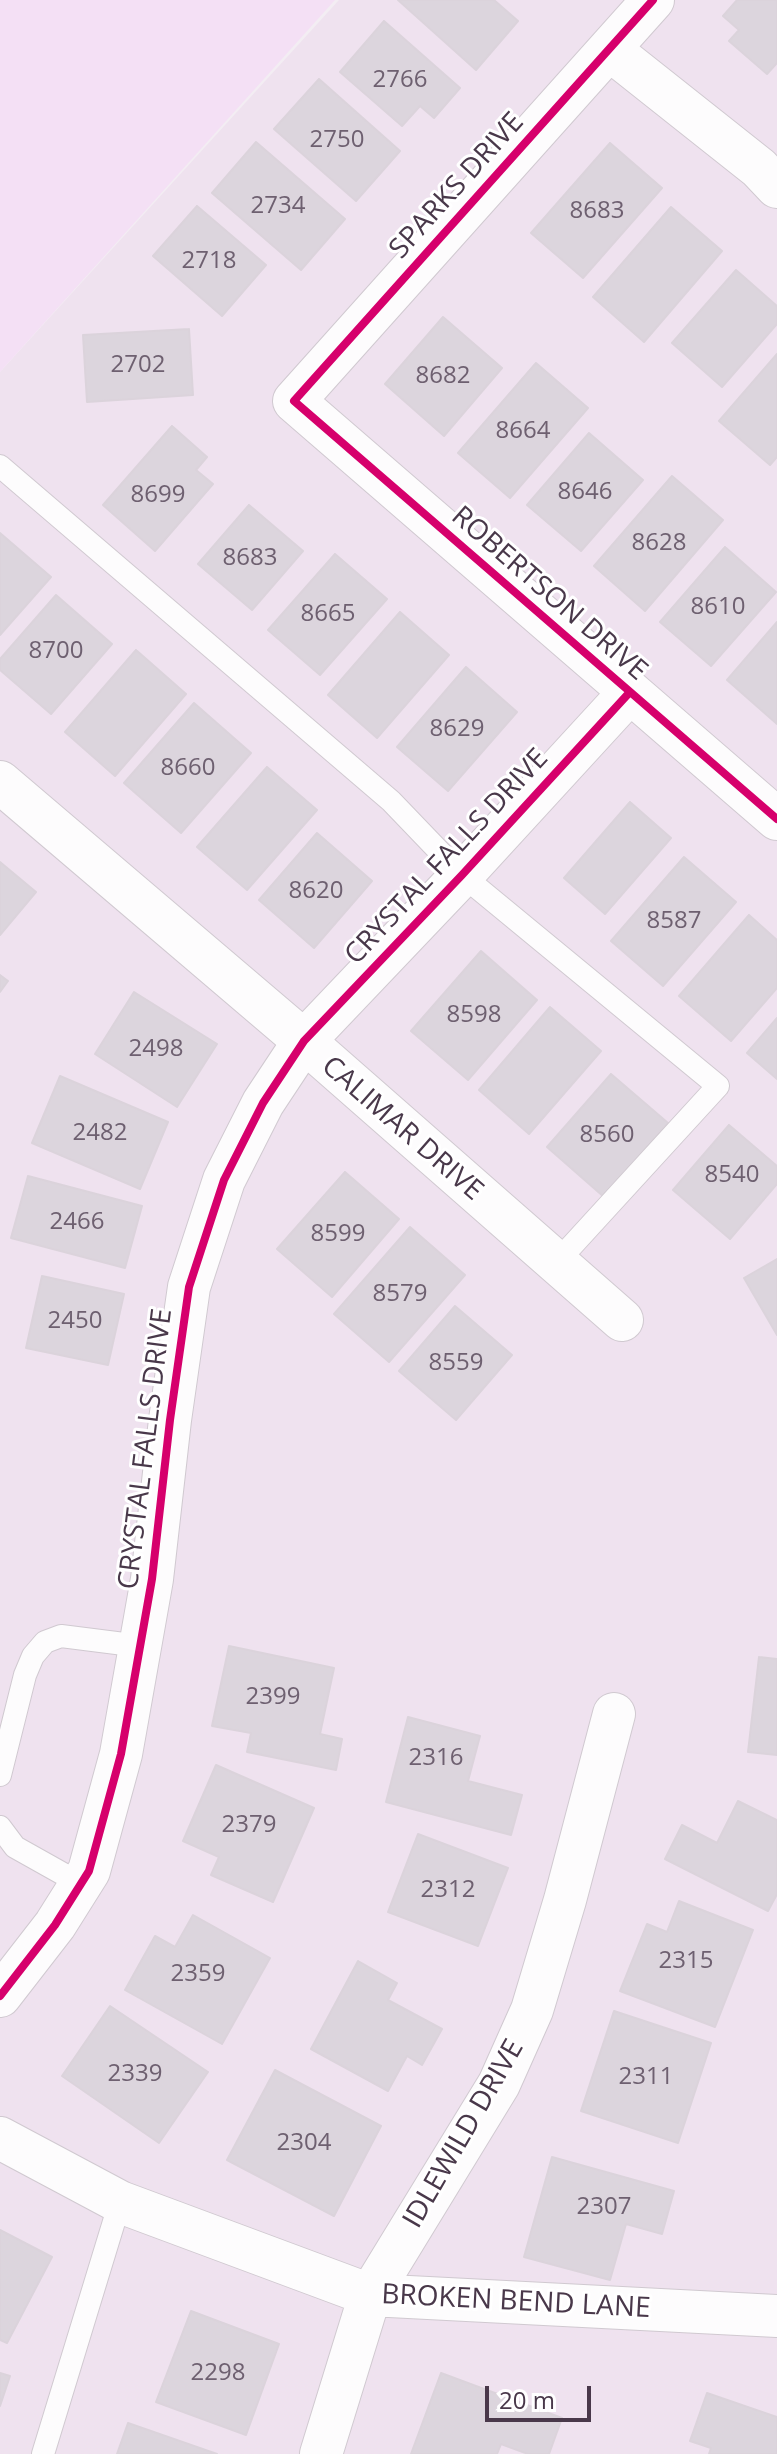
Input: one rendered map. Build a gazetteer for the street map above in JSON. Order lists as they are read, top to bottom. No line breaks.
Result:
{"streets":{"street":["SPARKS DRIVE","ROBERTSON DRIVE","CRYSTAL FALLS DRIVE","CALIMAR DRIVE","IDLEWILD DRIVE","BROKEN BEND LANE"]},"crossings":[["SPARKS DRIVE","ROBERTSON DRIVE"],["ROBERTSON DRIVE","CRYSTAL FALLS DRIVE"],["CRYSTAL FALLS DRIVE","CALIMAR DRIVE"],["IDLEWILD DRIVE","BROKEN BEND LANE"]],"house_numbers":["2766","2750","2734","8683","2718","2702","8682","8664","8646","8699","8628","8683","8610","8665","8700","8629","8660","8620","8587","8598","2498","2482","8560","8540","2466","8599","8579","2450","8559","2399","2316","2379","2312","2315","2359","2339","2311","2304","2307","2298"],"scale_bar":"20 m"}
